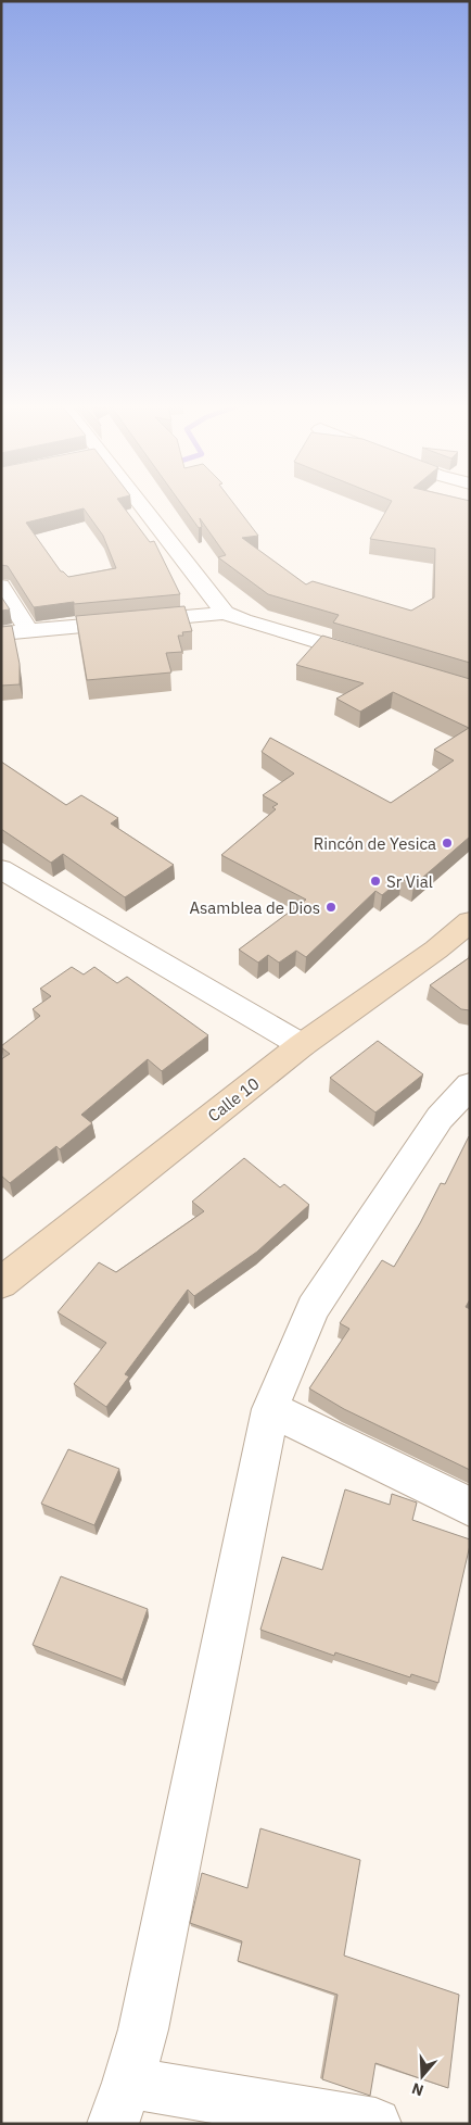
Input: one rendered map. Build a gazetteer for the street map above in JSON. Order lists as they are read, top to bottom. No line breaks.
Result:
{"streets":{"main road":["Calle 10"]},"places":["Rincón de Yesica","Sr Vial","Asamblea de Dios"],"north":"bottom"}
